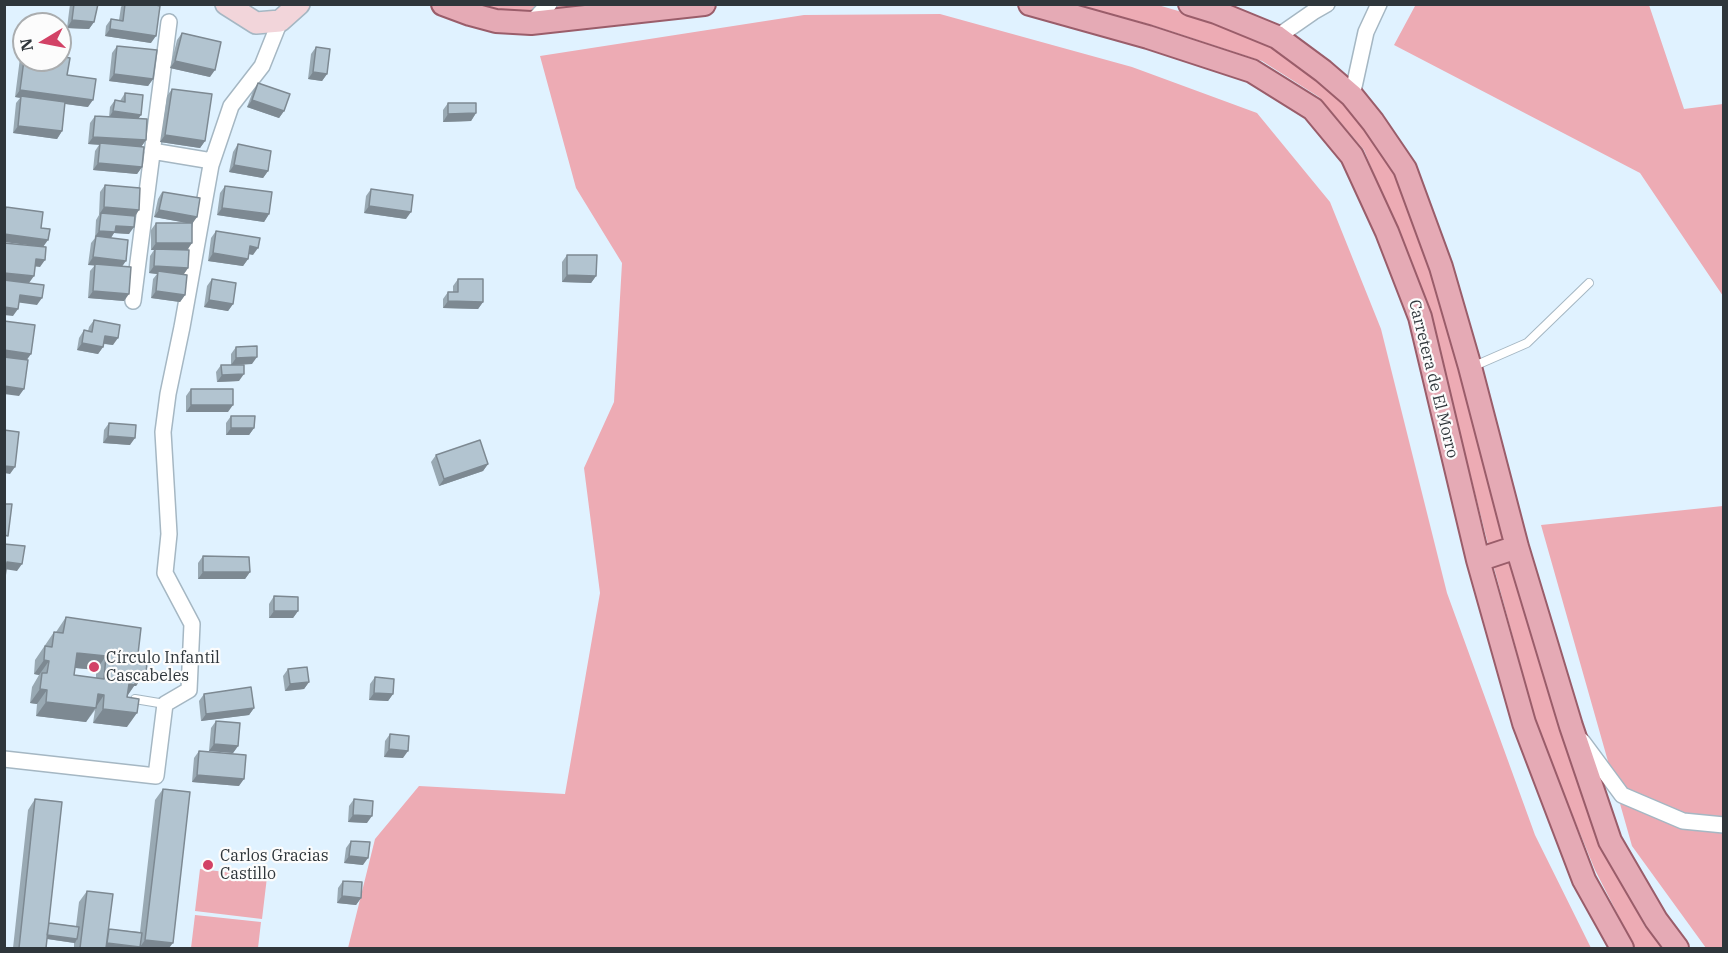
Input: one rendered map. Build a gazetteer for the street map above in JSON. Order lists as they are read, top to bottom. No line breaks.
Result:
{"streets":{"main road":["Carretera de El Morro"]},"places":["Círculo Infantil Cascabeles","Carlos Gracias Castillo"],"north":"left"}
